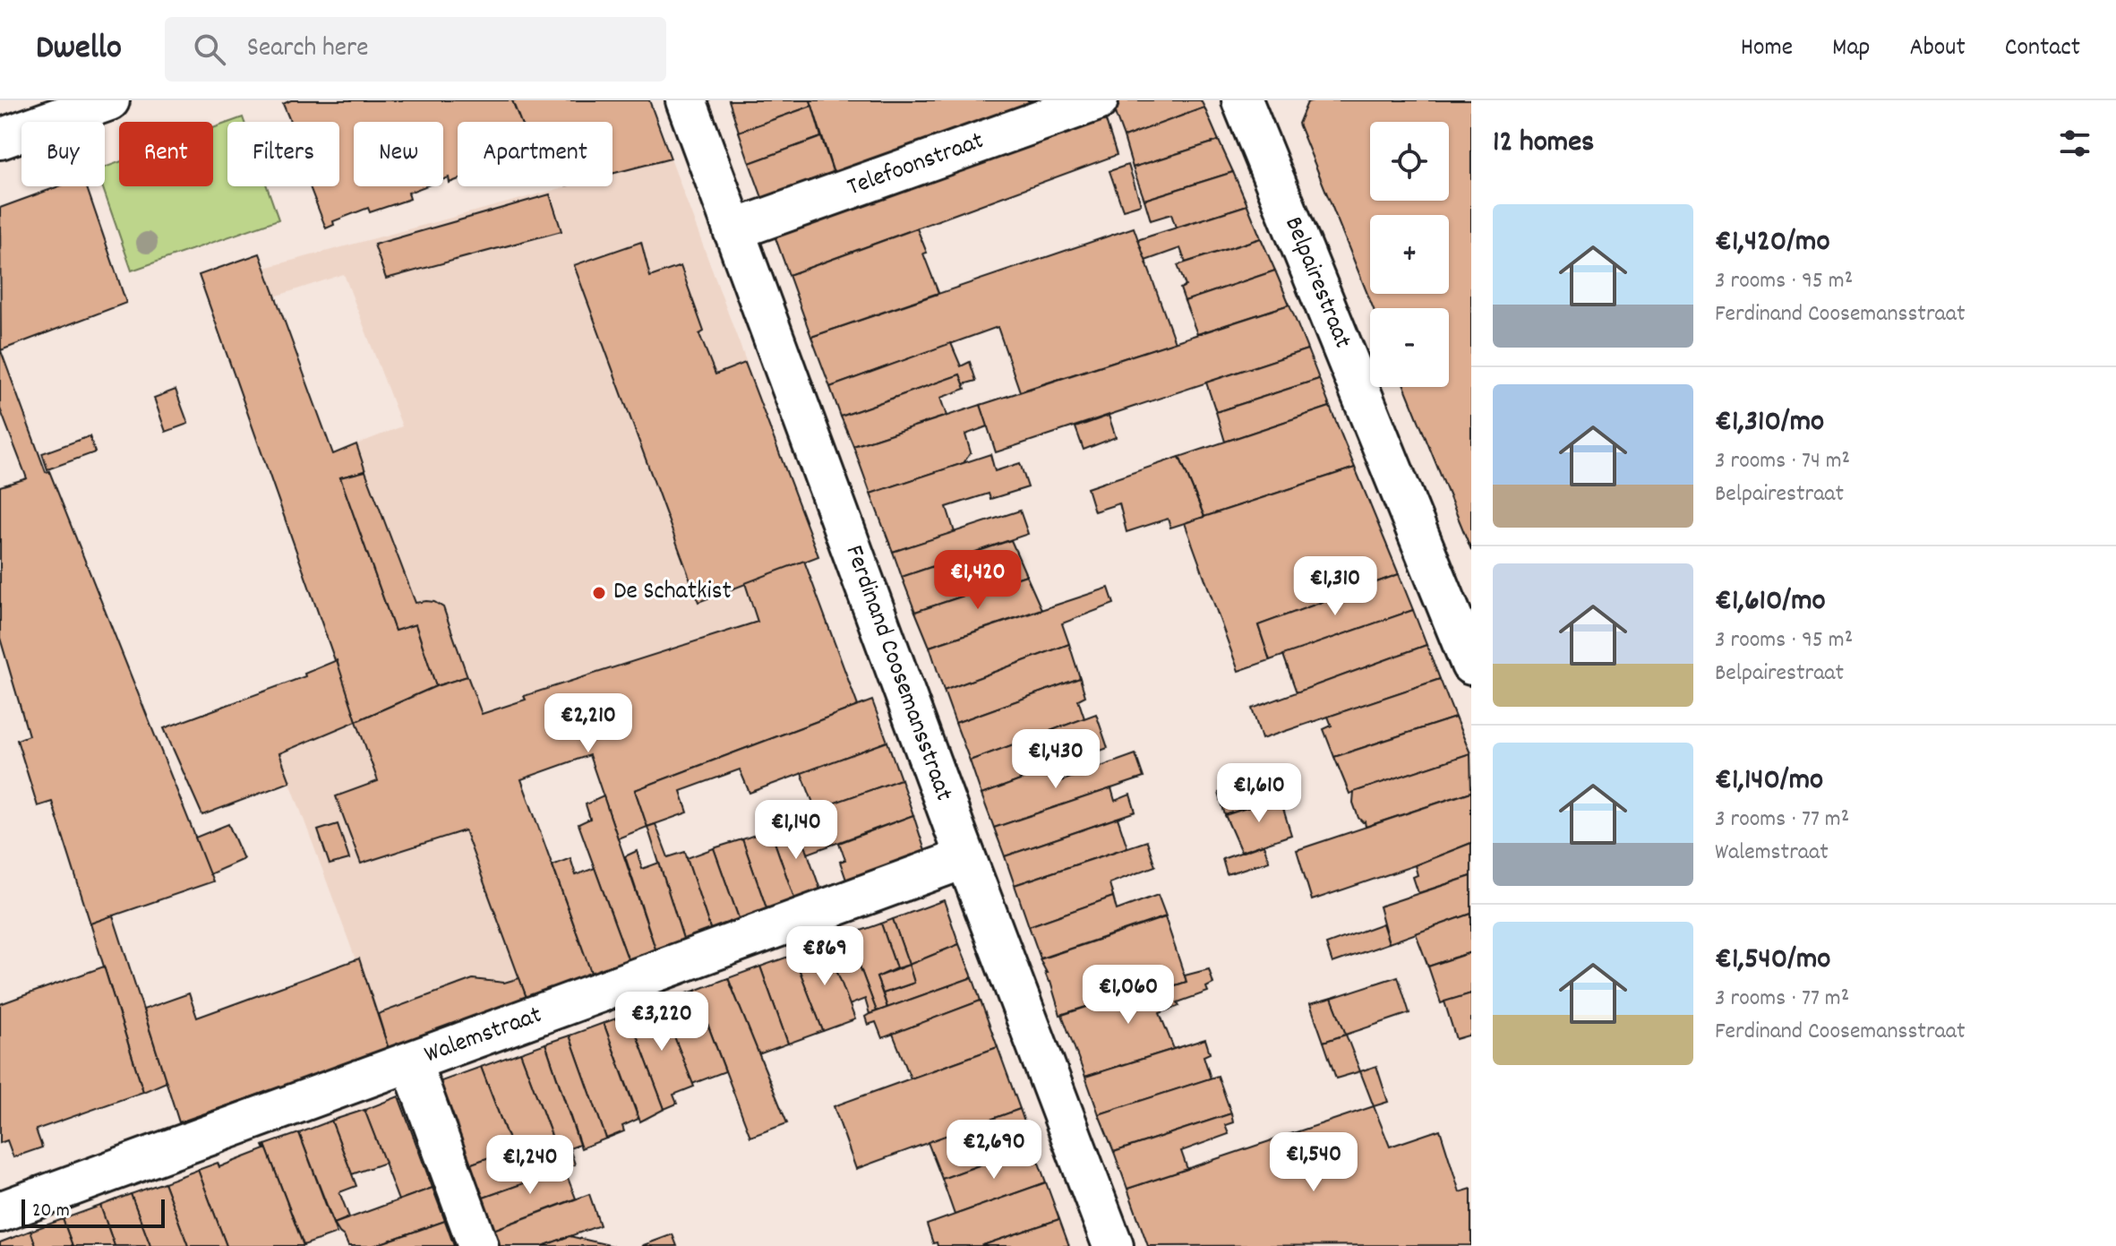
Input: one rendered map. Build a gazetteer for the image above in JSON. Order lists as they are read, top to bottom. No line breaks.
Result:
{"streets":{"street":["Telefoonstraat","Belpairestraat","Ferdinand Coosemansstraat","Walemstraat"]},"crossings":[["Telefoonstraat","Ferdinand Coosemansstraat"],["Ferdinand Coosemansstraat","Walemstraat"]],"places":["De Schatkist"],"scale_bar":"20 m","page":{"header":"Dwello","search":"Search here","nav":["Home","Map","About","Contact"],"heading":"12 homes","map_buttons":["+","−"],"chip":["Buy","Rent","Filters","New","Apartment"],"list":[{"name":"€1,420/mo","note":"3 rooms · 95 m² · Ferdinand Coosemansstraat"},{"name":"€1,310/mo","note":"3 rooms · 74 m² · Belpairestraat"},{"name":"€1,610/mo","note":"3 rooms · 95 m² · Belpairestraat"},{"name":"€1,140/mo","note":"3 rooms · 77 m² · Walemstraat"},{"name":"€1,540/mo","note":"3 rooms · 77 m² · Ferdinand Coosemansstraat"}],"price":["€1,420","€1,310","€2,210","€1,430","€1,610","€1,140","€869","€1,060","€3,220","€2,690","€1,540","€1,240"],"scale":"20 m"}}
